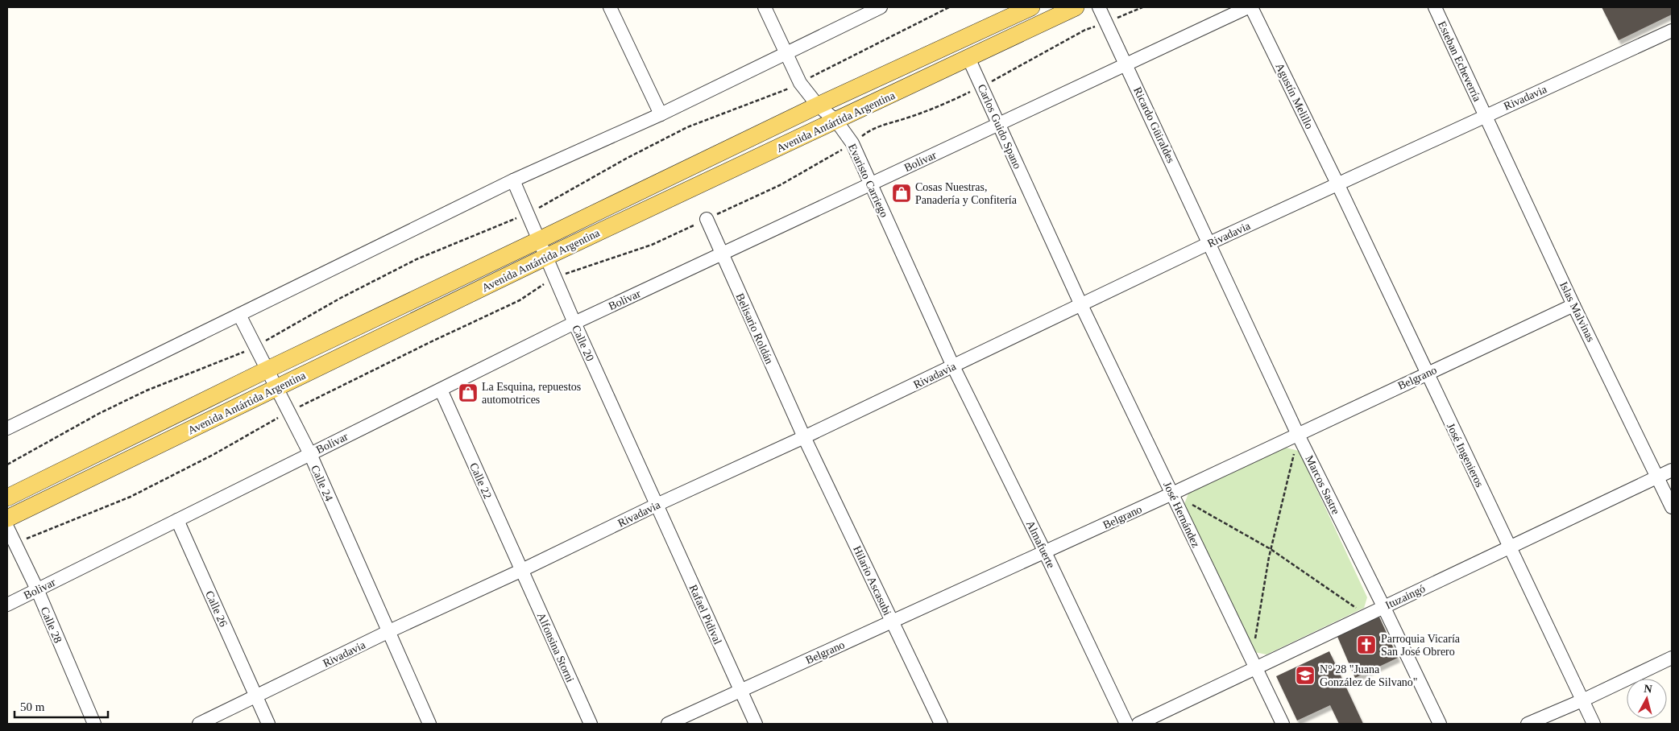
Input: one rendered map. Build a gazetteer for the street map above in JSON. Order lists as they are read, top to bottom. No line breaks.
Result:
{"streets":{"main road":["Avenida Antártida Argentina"],"street":["Esteban Echeverría","Agustín Melillo","Rivadavia","Ricardo Güiraldes","Carlos Guido Spano","Bolivar","Evaristo Carriego","Islas Malvinas","Belisario Roldán","Calle 20","Belgrano","José Ingenieros","Calle 22","Calle 24","Marcos Sastre","José Hernández","Almafuerte","Hilario Ascasubi","Ituzaingó","Calle 26","Rafael Pidival","Calle 28","Alfonsina Storni"]},"crossings":[["Esteban Echeverría","Rivadavia"],["Esteban Echeverría","Islas Malvinas"],["Agustín Melillo","Rivadavia"],["Agustín Melillo","Bolivar"],["Agustín Melillo","José Ingenieros"],["Rivadavia","Ricardo Güiraldes"],["Rivadavia","Carlos Guido Spano"],["Rivadavia","Evaristo Carriego"],["Rivadavia","Islas Malvinas"],["Rivadavia","Belisario Roldán"],["Rivadavia","Calle 20"],["Rivadavia","José Ingenieros"],["Rivadavia","Calle 22"],["Rivadavia","Calle 24"],["Rivadavia","Marcos Sastre"],["Rivadavia","José Hernández"],["Rivadavia","Almafuerte"],["Rivadavia","Hilario Ascasubi"],["Rivadavia","Calle 26"],["Rivadavia","Rafael Pidival"],["Rivadavia","Alfonsina Storni"],["Avenida Antártida Argentina","Carlos Guido Spano"],["Avenida Antártida Argentina","Evaristo Carriego"],["Avenida Antártida Argentina","Calle 20"],["Avenida Antártida Argentina","Calle 24"],["Ricardo Güiraldes","Bolivar"],["Ricardo Güiraldes","Marcos Sastre"],["Carlos Guido Spano","Bolivar"],["Carlos Guido Spano","José Hernández"],["Bolivar","Evaristo Carriego"],["Bolivar","Belisario Roldán"],["Bolivar","Calle 20"],["Bolivar","Calle 22"],["Bolivar","Calle 24"],["Bolivar","Calle 26"],["Bolivar","Calle 28"],["Evaristo Carriego","Almafuerte"],["Islas Malvinas","Belgrano"],["Islas Malvinas","Ituzaingó"],["Belisario Roldán","Hilario Ascasubi"],["Calle 20","Rafael Pidival"],["Belgrano","José Ingenieros"],["Belgrano","Marcos Sastre"],["Belgrano","José Hernández"],["Belgrano","Almafuerte"],["Belgrano","Hilario Ascasubi"],["Belgrano","Rafael Pidival"],["José Ingenieros","Ituzaingó"],["Calle 22","Alfonsina Storni"],["Marcos Sastre","Ituzaingó"],["José Hernández","Ituzaingó"]],"places":{"shop":["Cosas Nuestras, Panadería y Confitería","La Esquina, repuestos automotrices"],"church":["Parroquia Vicaría San José Obrero"],"school or university":["N° 28 \"Juana González de Silvano\""]},"scale_bar":"50 m","north":"top"}
